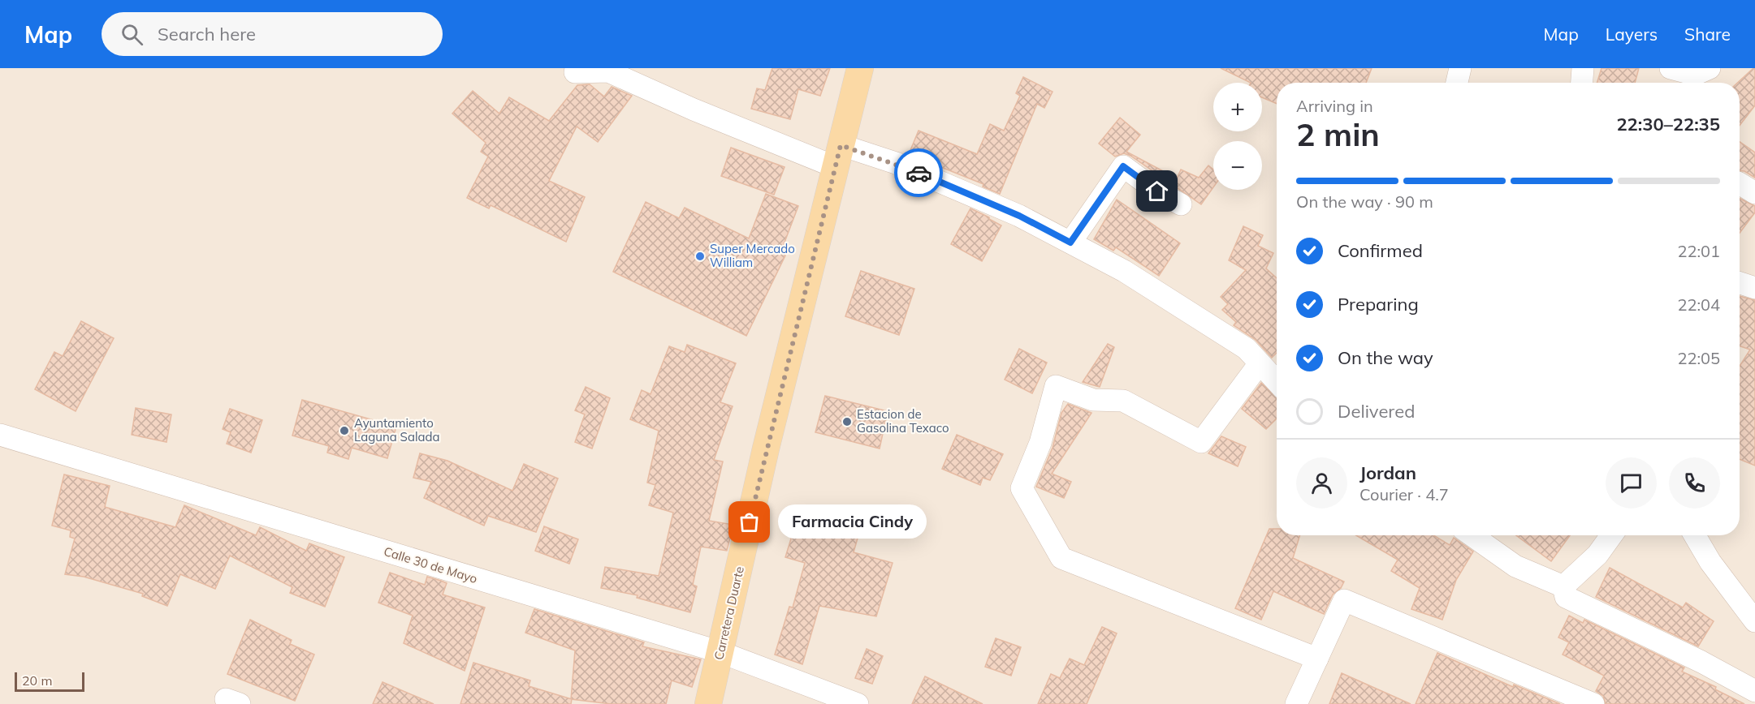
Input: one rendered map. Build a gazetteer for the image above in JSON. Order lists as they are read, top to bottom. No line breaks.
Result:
{"streets":{"main road":["Carretera Duarte"],"street":["Calle 30 de Mayo"]},"crossings":[["Calle 30 de Mayo","Carretera Duarte"]],"places":["Super Mercado William","Estacion de Gasolina Texaco","Ayuntamiento Laguna Salada","Farmacia Cindy"],"scale_bar":"20 m","page":{"header":"Map","search":"Search here","nav":["Map","Layers","Share"],"map_buttons":["+","−"],"heading":["2 min","Arriving in","22:30–22:35"],"panel":["Jordan","Courier · 4.7"],"bar":"On the way · 90 m","list":[["Confirmed","22:01"],["Preparing","22:04"],["On the way","22:05"],"Delivered"],"bubble":"Farmacia Cindy","scale":"20 m"}}
